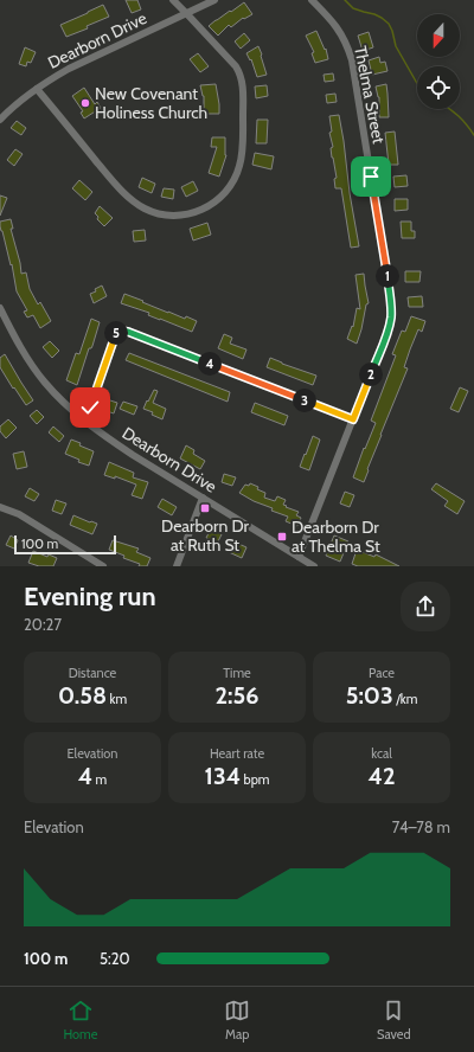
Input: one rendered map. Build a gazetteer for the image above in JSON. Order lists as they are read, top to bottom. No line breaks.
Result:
{"streets":{"street":["Dearborn Drive","Thelma Street"]},"crossings":[["Dearborn Drive","Thelma Street"]],"places":{"other":["New Covenant Holiness Church"],"transit":["Dearborn Dr at Ruth St","Dearborn Dr at Thelma St"]},"scale_bar":"100 m","north":"bottom","page":{"pins":["1","5","4","2","3"],"scale":"100 m","heading":["Evening run","20:27"],"stats":[["Distance","0.58 km"],["Time","2:56"],["Pace","5:03 /km"],["Elevation","4 m"],["Heart rate","134 bpm"],["kcal","42"]],"chart":["Elevation","74–78 m"],"list":[{"name":"100 m","note":"5:20"}],"tabs":["Home","Map","Saved"]}}
